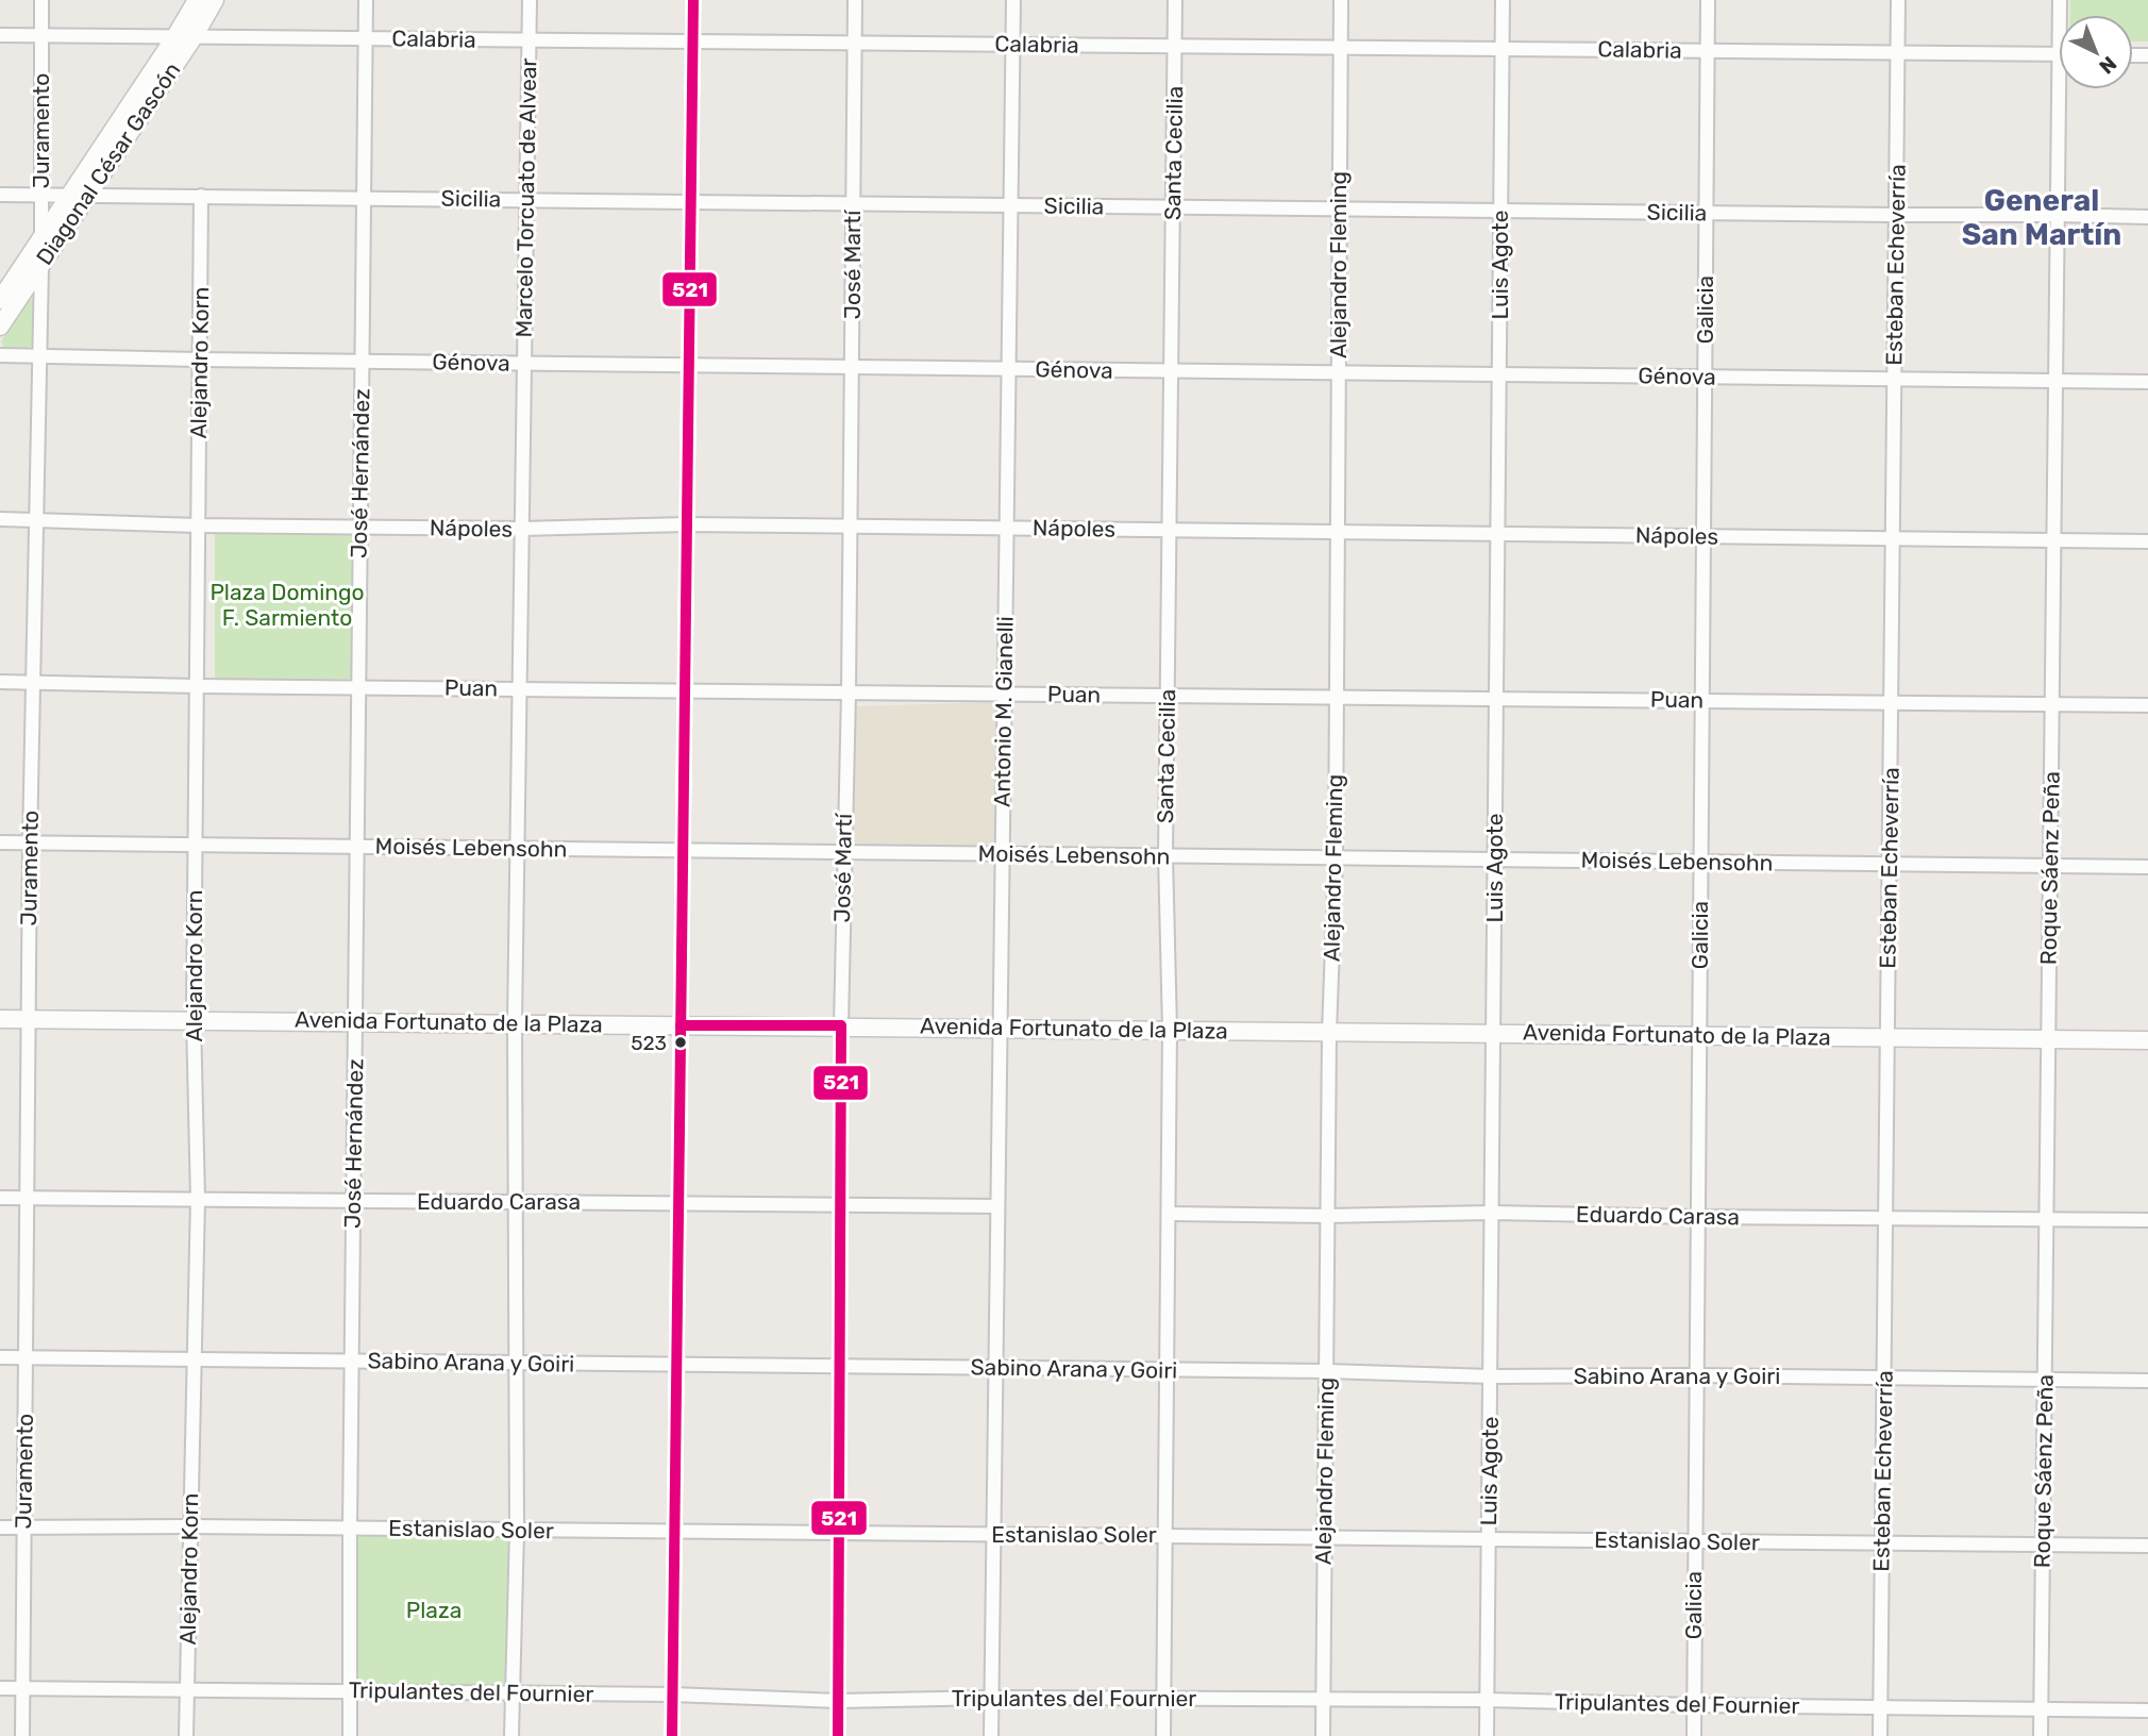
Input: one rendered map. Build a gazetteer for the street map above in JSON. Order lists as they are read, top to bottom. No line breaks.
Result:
{"streets":{"main road":["Diagonal César Gascón","Avenida Fortunato de la Plaza"],"street":["Calabria","Juramento","Santa Cecilia","Marcelo Torcuato de Alvear","Sicilia","José Martí","Alejandro Fleming","Luis Agote","Esteban Echeverría","Galicia","Alejandro Korn","Génova","José Hernández","Nápoles","Puan","Antonio M. Gianelli","Moisés Lebensohn","Roque Sáenz Peña","Eduardo Carasa","Sabino Arana y Goiri","Estanislao Soler","Tripulantes del Fournier"]},"crossings":[["Calabria","Juramento"],["Calabria","Santa Cecilia"],["Calabria","Diagonal César Gascón"],["Calabria","Marcelo Torcuato de Alvear"],["Calabria","José Martí"],["Calabria","Alejandro Fleming"],["Calabria","Luis Agote"],["Calabria","Esteban Echeverría"],["Calabria","Galicia"],["Calabria","José Hernández"],["Calabria","Antonio M. Gianelli"],["Calabria","Roque Sáenz Peña"],["Juramento","Diagonal César Gascón"],["Juramento","Sicilia"],["Juramento","Génova"],["Juramento","Nápoles"],["Juramento","Puan"],["Juramento","Moisés Lebensohn"],["Juramento","Avenida Fortunato de la Plaza"],["Juramento","Eduardo Carasa"],["Juramento","Sabino Arana y Goiri"],["Juramento","Estanislao Soler"],["Juramento","Tripulantes del Fournier"],["Santa Cecilia","Sicilia"],["Santa Cecilia","Génova"],["Santa Cecilia","Nápoles"],["Santa Cecilia","Puan"],["Santa Cecilia","Moisés Lebensohn"],["Santa Cecilia","Avenida Fortunato de la Plaza"],["Santa Cecilia","Eduardo Carasa"],["Santa Cecilia","Sabino Arana y Goiri"],["Santa Cecilia","Estanislao Soler"],["Santa Cecilia","Tripulantes del Fournier"],["Diagonal César Gascón","Sicilia"],["Marcelo Torcuato de Alvear","Sicilia"],["Marcelo Torcuato de Alvear","Génova"],["Marcelo Torcuato de Alvear","Nápoles"],["Marcelo Torcuato de Alvear","Puan"],["Marcelo Torcuato de Alvear","Moisés Lebensohn"],["Marcelo Torcuato de Alvear","Avenida Fortunato de la Plaza"],["Marcelo Torcuato de Alvear","Eduardo Carasa"],["Marcelo Torcuato de Alvear","Sabino Arana y Goiri"],["Marcelo Torcuato de Alvear","Estanislao Soler"],["Marcelo Torcuato de Alvear","Tripulantes del Fournier"],["Sicilia","José Martí"],["Sicilia","Alejandro Fleming"],["Sicilia","Luis Agote"],["Sicilia","Esteban Echeverría"],["Sicilia","Galicia"],["Sicilia","Alejandro Korn"],["Sicilia","José Hernández"],["Sicilia","Antonio M. Gianelli"],["Sicilia","Roque Sáenz Peña"],["José Martí","Génova"],["José Martí","Nápoles"],["José Martí","Puan"],["José Martí","Moisés Lebensohn"],["José Martí","Avenida Fortunato de la Plaza"],["José Martí","Eduardo Carasa"],["José Martí","Sabino Arana y Goiri"],["José Martí","Estanislao Soler"],["José Martí","Tripulantes del Fournier"],["Alejandro Fleming","Génova"],["Alejandro Fleming","Nápoles"],["Alejandro Fleming","Puan"],["Alejandro Fleming","Moisés Lebensohn"],["Alejandro Fleming","Avenida Fortunato de la Plaza"],["Alejandro Fleming","Eduardo Carasa"],["Alejandro Fleming","Sabino Arana y Goiri"],["Alejandro Fleming","Estanislao Soler"],["Alejandro Fleming","Tripulantes del Fournier"],["Luis Agote","Génova"],["Luis Agote","Nápoles"],["Luis Agote","Puan"],["Luis Agote","Moisés Lebensohn"],["Luis Agote","Avenida Fortunato de la Plaza"],["Luis Agote","Eduardo Carasa"],["Luis Agote","Sabino Arana y Goiri"],["Luis Agote","Estanislao Soler"],["Luis Agote","Tripulantes del Fournier"],["Esteban Echeverría","Génova"],["Esteban Echeverría","Nápoles"],["Esteban Echeverría","Puan"],["Esteban Echeverría","Moisés Lebensohn"],["Esteban Echeverría","Avenida Fortunato de la Plaza"],["Esteban Echeverría","Eduardo Carasa"],["Esteban Echeverría","Sabino Arana y Goiri"],["Esteban Echeverría","Estanislao Soler"],["Esteban Echeverría","Tripulantes del Fournier"],["Galicia","Génova"],["Galicia","Nápoles"],["Galicia","Puan"],["Galicia","Moisés Lebensohn"],["Galicia","Avenida Fortunato de la Plaza"],["Galicia","Eduardo Carasa"],["Galicia","Sabino Arana y Goiri"],["Galicia","Estanislao Soler"],["Galicia","Tripulantes del Fournier"],["Alejandro Korn","Génova"],["Alejandro Korn","Nápoles"],["Alejandro Korn","Puan"],["Alejandro Korn","Moisés Lebensohn"],["Alejandro Korn","Avenida Fortunato de la Plaza"],["Alejandro Korn","Eduardo Carasa"],["Alejandro Korn","Sabino Arana y Goiri"],["Alejandro Korn","Estanislao Soler"],["Alejandro Korn","Tripulantes del Fournier"],["Génova","José Hernández"],["Génova","Antonio M. Gianelli"],["Génova","Roque Sáenz Peña"],["José Hernández","Nápoles"],["José Hernández","Puan"],["José Hernández","Moisés Lebensohn"],["José Hernández","Avenida Fortunato de la Plaza"],["José Hernández","Eduardo Carasa"],["José Hernández","Sabino Arana y Goiri"],["José Hernández","Estanislao Soler"],["José Hernández","Tripulantes del Fournier"],["Nápoles","Antonio M. Gianelli"],["Nápoles","Roque Sáenz Peña"],["Puan","Antonio M. Gianelli"],["Puan","Roque Sáenz Peña"],["Antonio M. Gianelli","Moisés Lebensohn"],["Antonio M. Gianelli","Avenida Fortunato de la Plaza"],["Antonio M. Gianelli","Eduardo Carasa"],["Antonio M. Gianelli","Sabino Arana y Goiri"],["Antonio M. Gianelli","Estanislao Soler"],["Antonio M. Gianelli","Tripulantes del Fournier"],["Moisés Lebensohn","Roque Sáenz Peña"],["Roque Sáenz Peña","Avenida Fortunato de la Plaza"],["Roque Sáenz Peña","Eduardo Carasa"],["Roque Sáenz Peña","Sabino Arana y Goiri"],["Roque Sáenz Peña","Estanislao Soler"],["Roque Sáenz Peña","Tripulantes del Fournier"]],"districts":["General San Martín"],"parks":["Plaza Domingo F. Sarmiento","Plaza"],"places":["523"],"lines":["transit line 521"],"north":"bottom right"}
